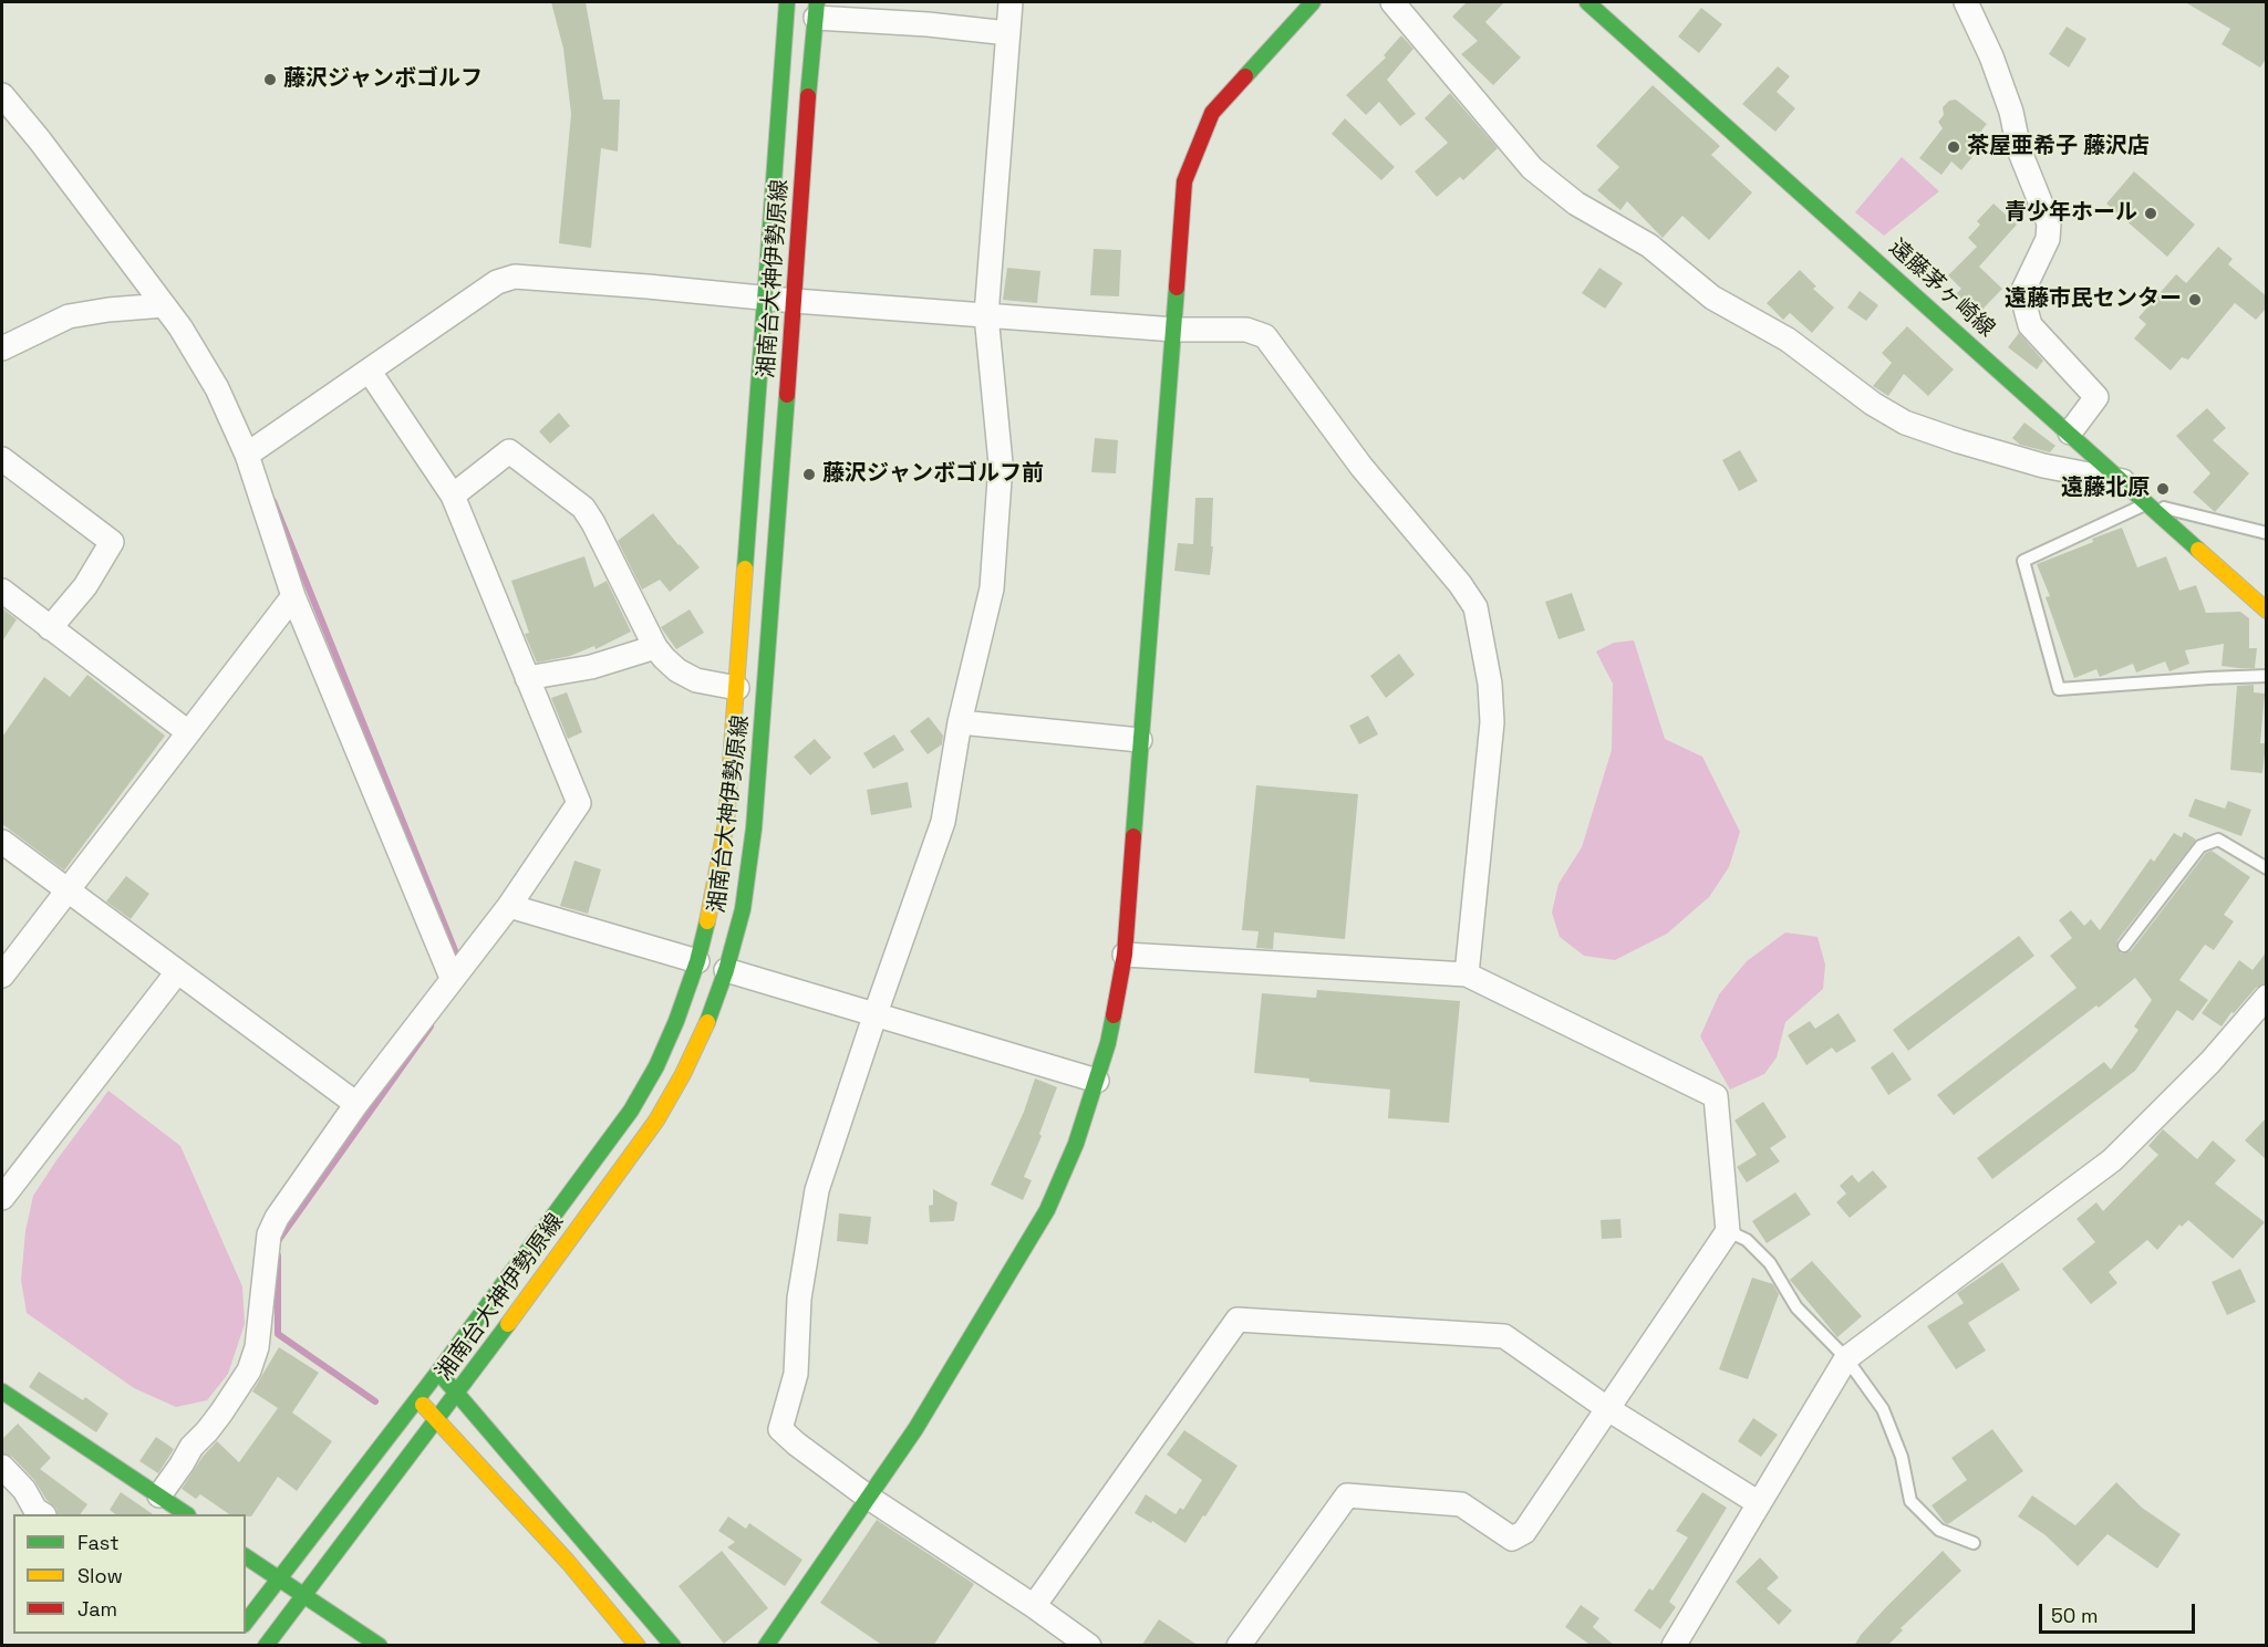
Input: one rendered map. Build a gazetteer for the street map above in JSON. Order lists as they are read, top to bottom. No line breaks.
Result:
{"streets":{"street":["湘南台大神伊勢原線","遠藤茅ヶ崎線"]},"places":["藤沢ジャンボゴルフ","茶屋亜希子 藤沢店","青少年ホール","遠藤市民センター","藤沢ジャンボゴルフ前","遠藤北原"],"legend":["Fast","Slow","Jam"],"scale_bar":"50 m"}
